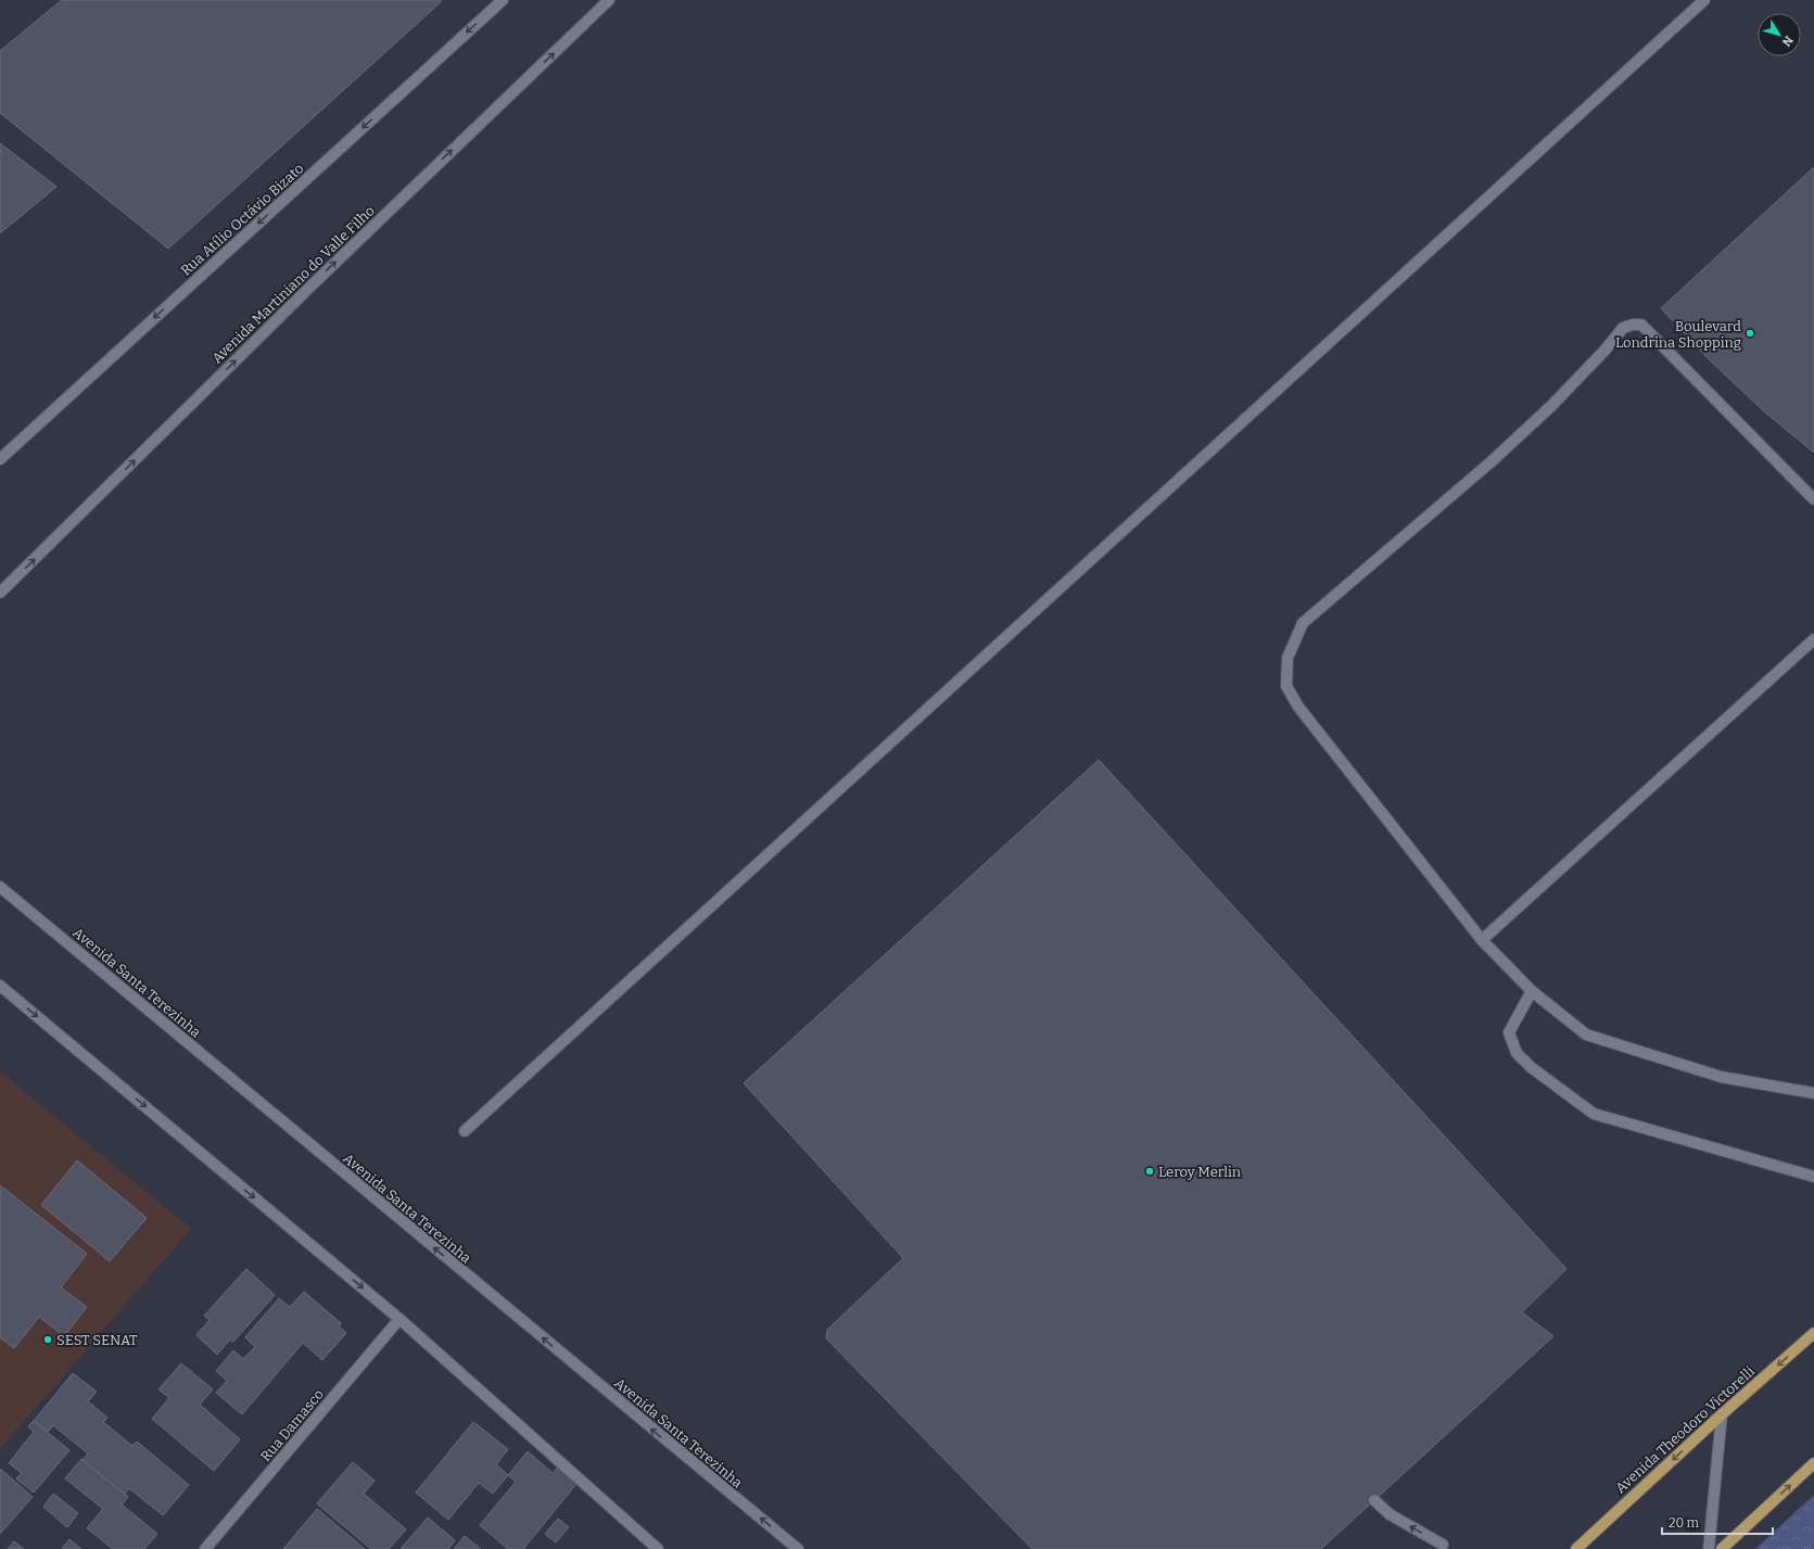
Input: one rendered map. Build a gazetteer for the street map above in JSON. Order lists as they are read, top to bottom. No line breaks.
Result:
{"streets":{"main road":["Avenida Theodoro Victorelli"],"street":["Rua Atílio Octávio Bizato","Avenida Martiniano do Valle Filho","Avenida Santa Terezinha","Rua Damasco"]},"one_way":["Rua Atílio Octávio Bizato","Avenida Martiniano do Valle Filho","Avenida Theodoro Victorelli"],"places":["Boulevard Londrina Shopping","Leroy Merlin","SEST SENAT"],"scale_bar":"20 m","north":"bottom right"}
